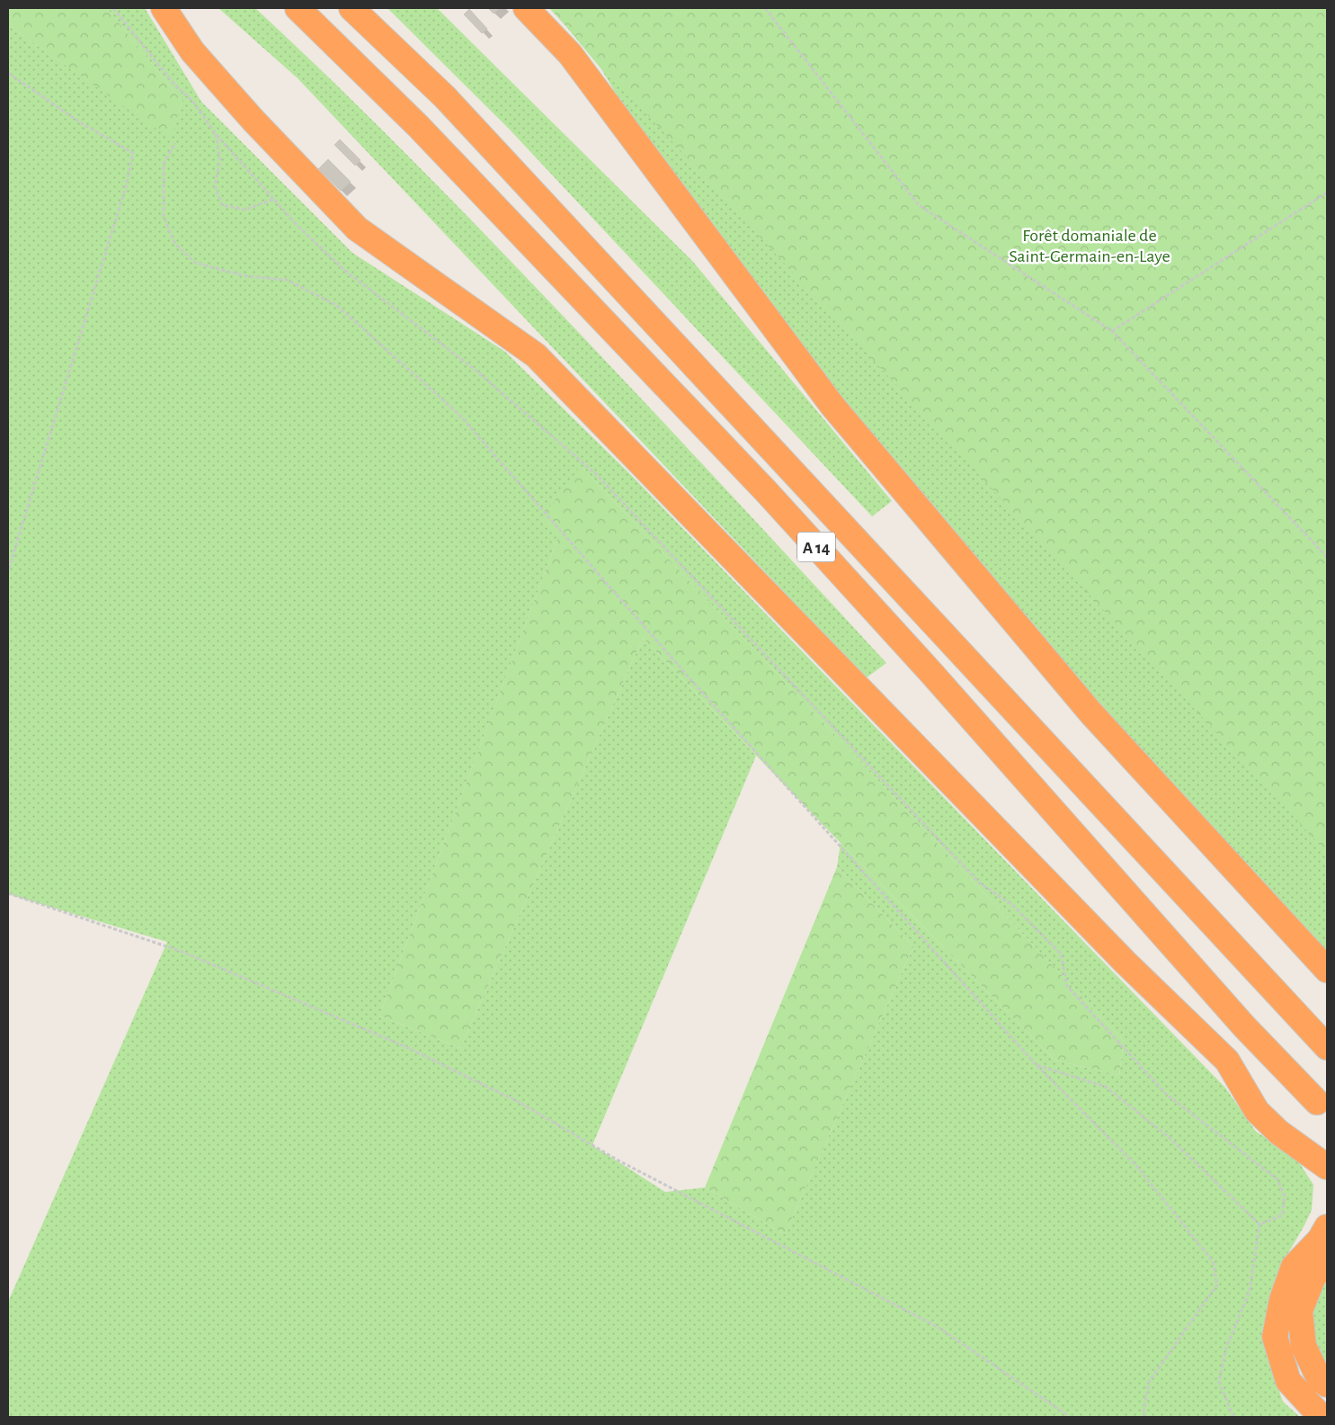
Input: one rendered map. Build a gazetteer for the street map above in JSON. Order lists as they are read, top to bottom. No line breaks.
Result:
{"streets":{"highway":["A 14"]},"parks":["Forêt domaniale de Saint-Germain-en-Laye"]}
